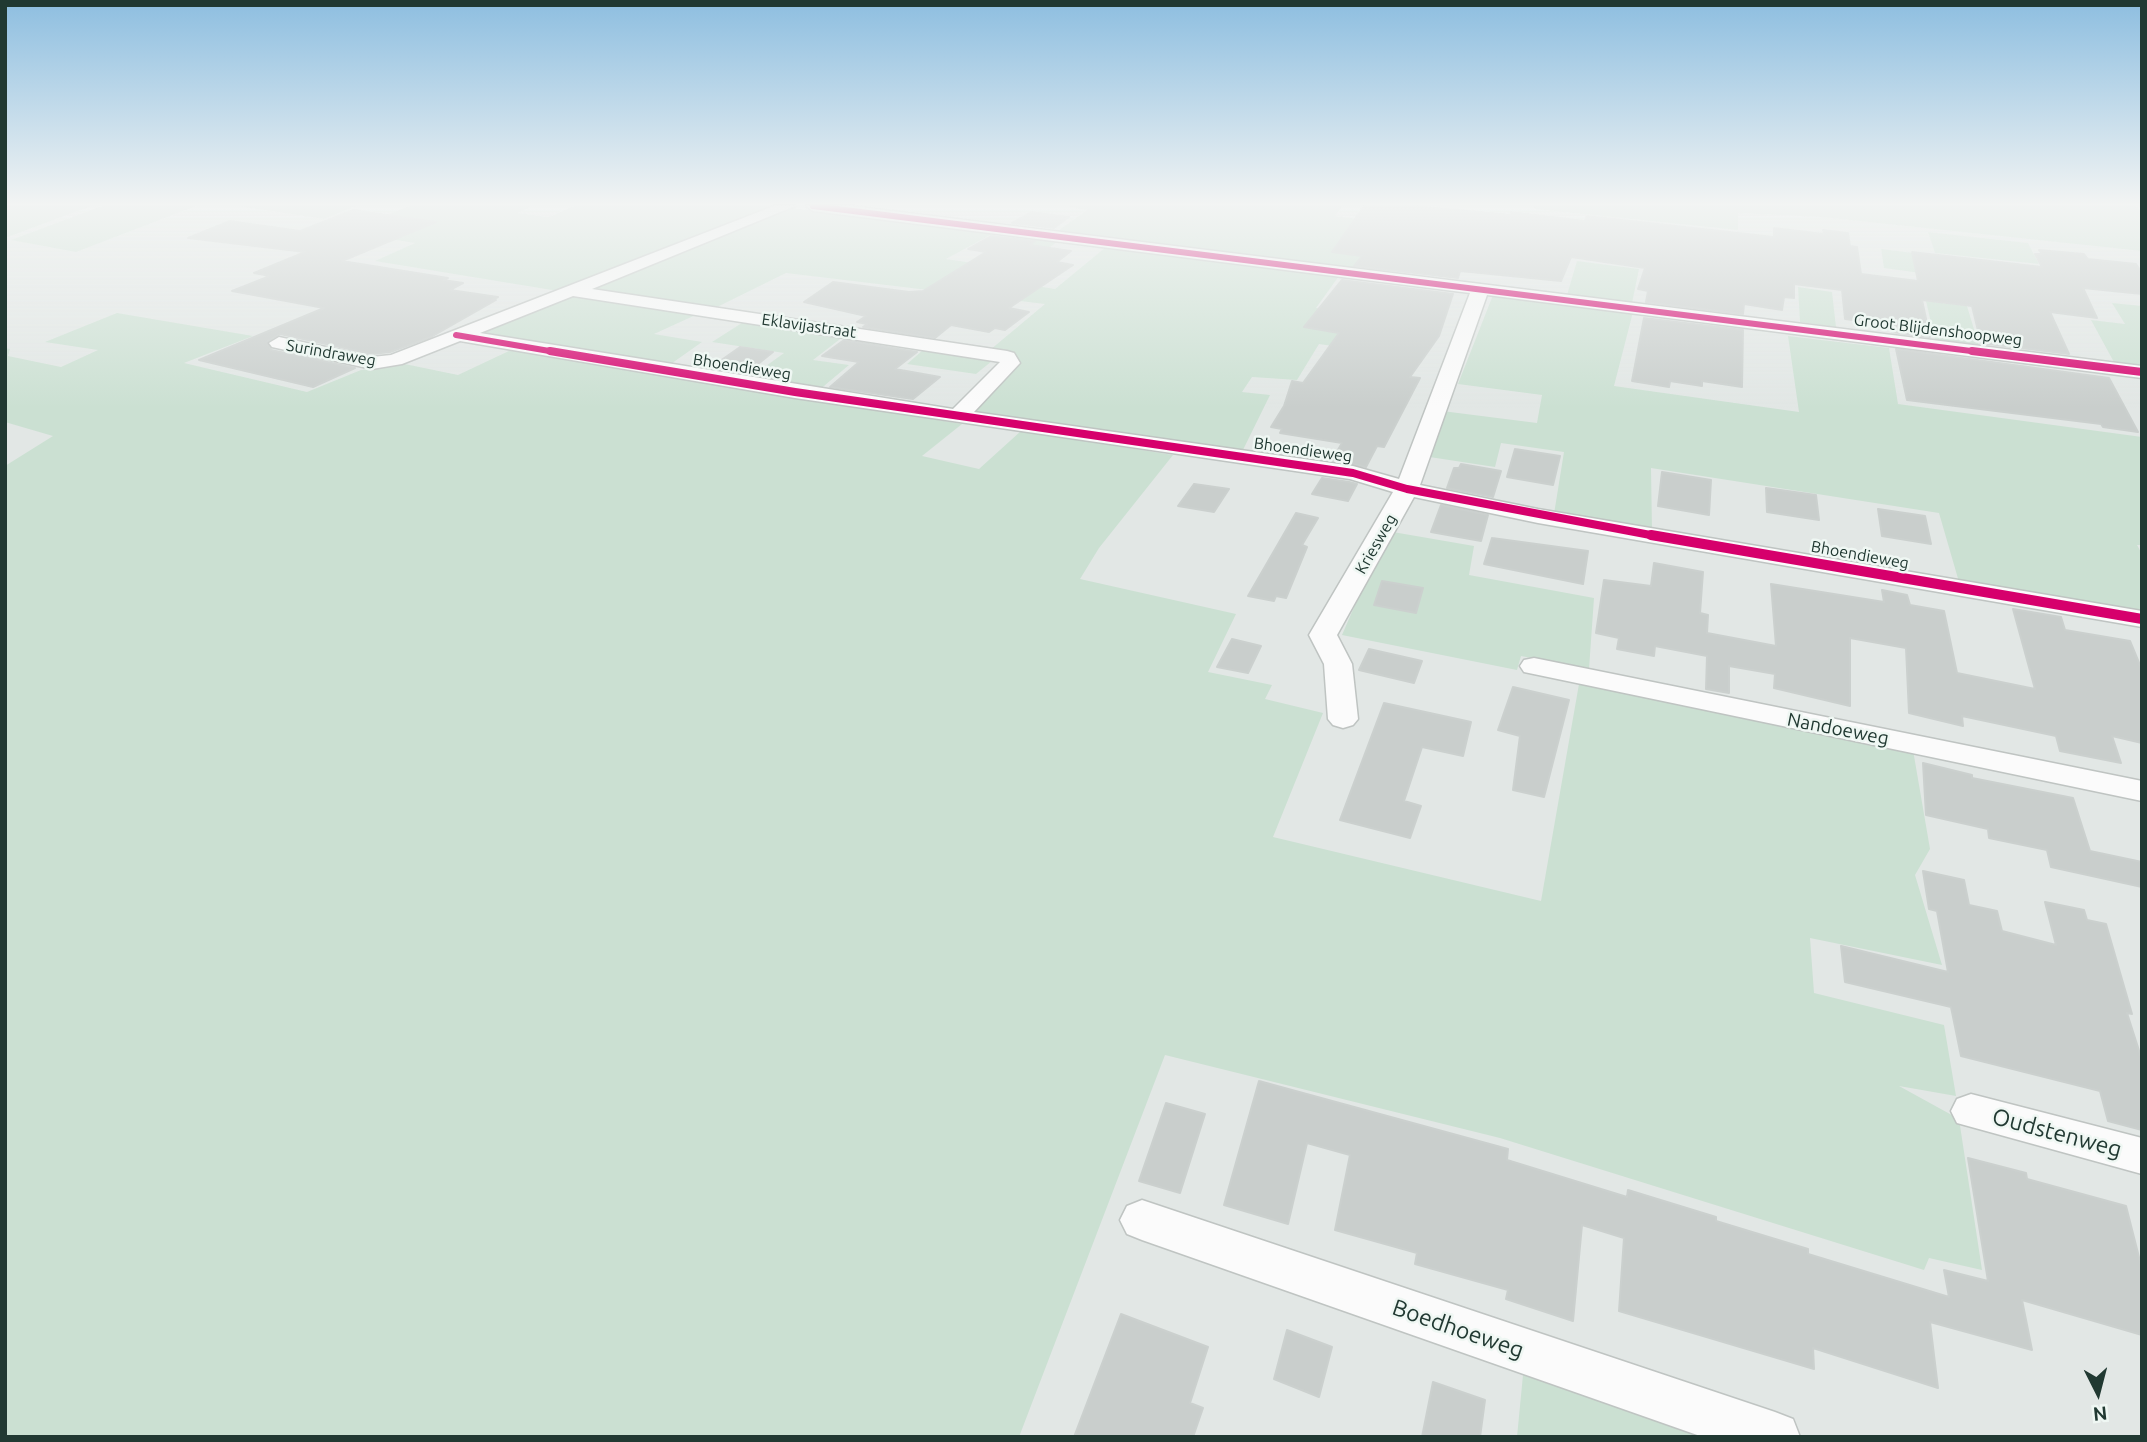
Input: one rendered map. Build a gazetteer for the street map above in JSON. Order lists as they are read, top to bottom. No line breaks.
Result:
{"streets":{"street":["Eklavijastraat","Groot Blijdenshoopweg","Surindraweg","Bhoendieweg","Kriesweg","Nandoeweg","Oudstenweg","Boedhoeweg"]},"crossings":[["Eklavijastraat","Bhoendieweg"],["Groot Blijdenshoopweg","Kriesweg"],["Surindraweg","Bhoendieweg"],["Bhoendieweg","Kriesweg"]],"north":"bottom"}
